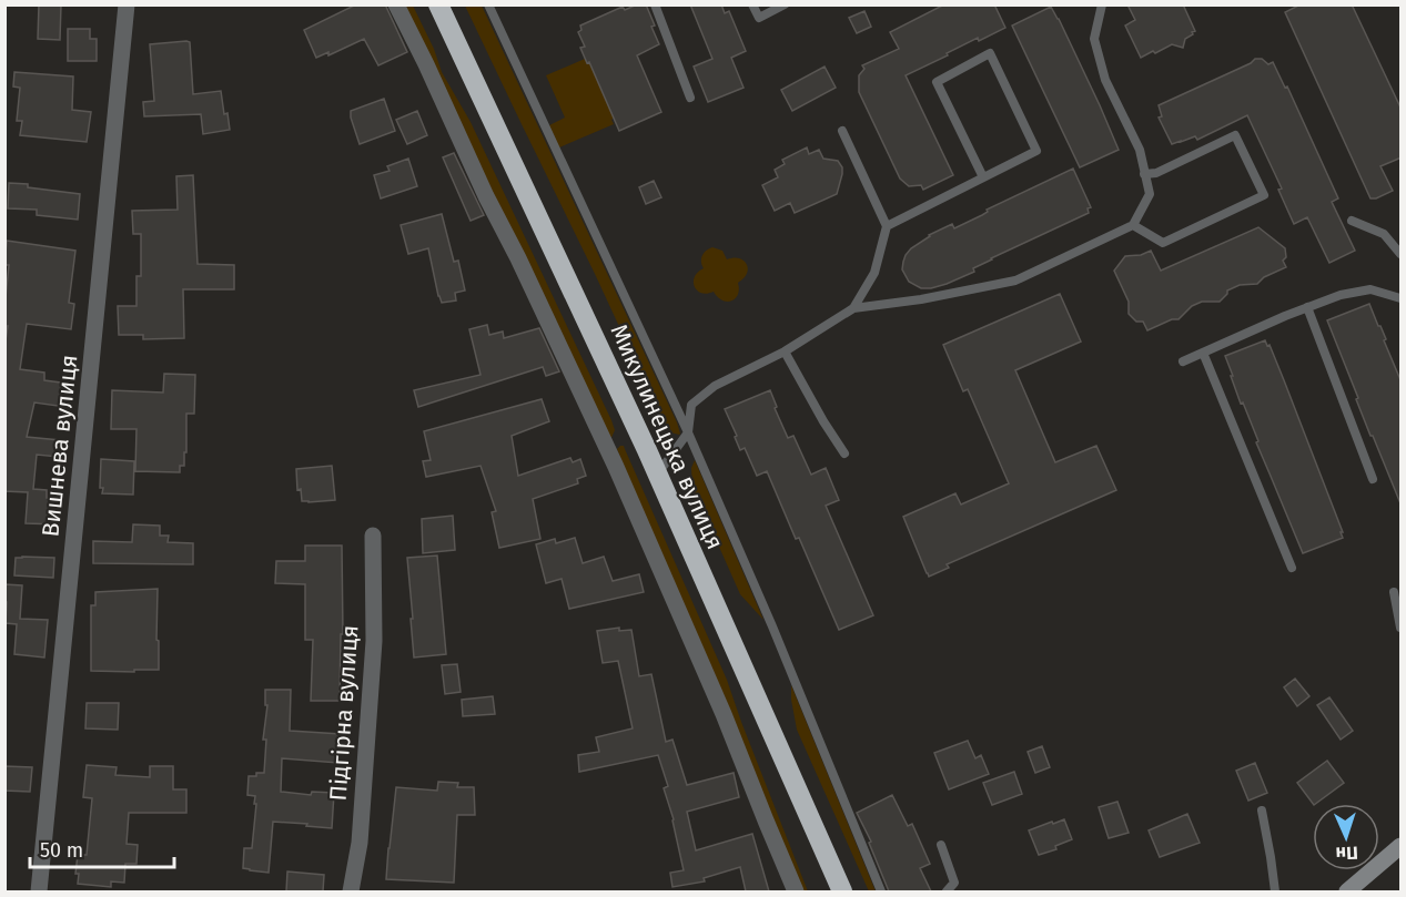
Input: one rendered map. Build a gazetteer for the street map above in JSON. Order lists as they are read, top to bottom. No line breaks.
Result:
{"streets":{"highway":["Микулинецька вулиця"],"street":["Вишнева вулиця","Підгірна вулиця"]},"scale_bar":"50 m","north":"bottom"}
